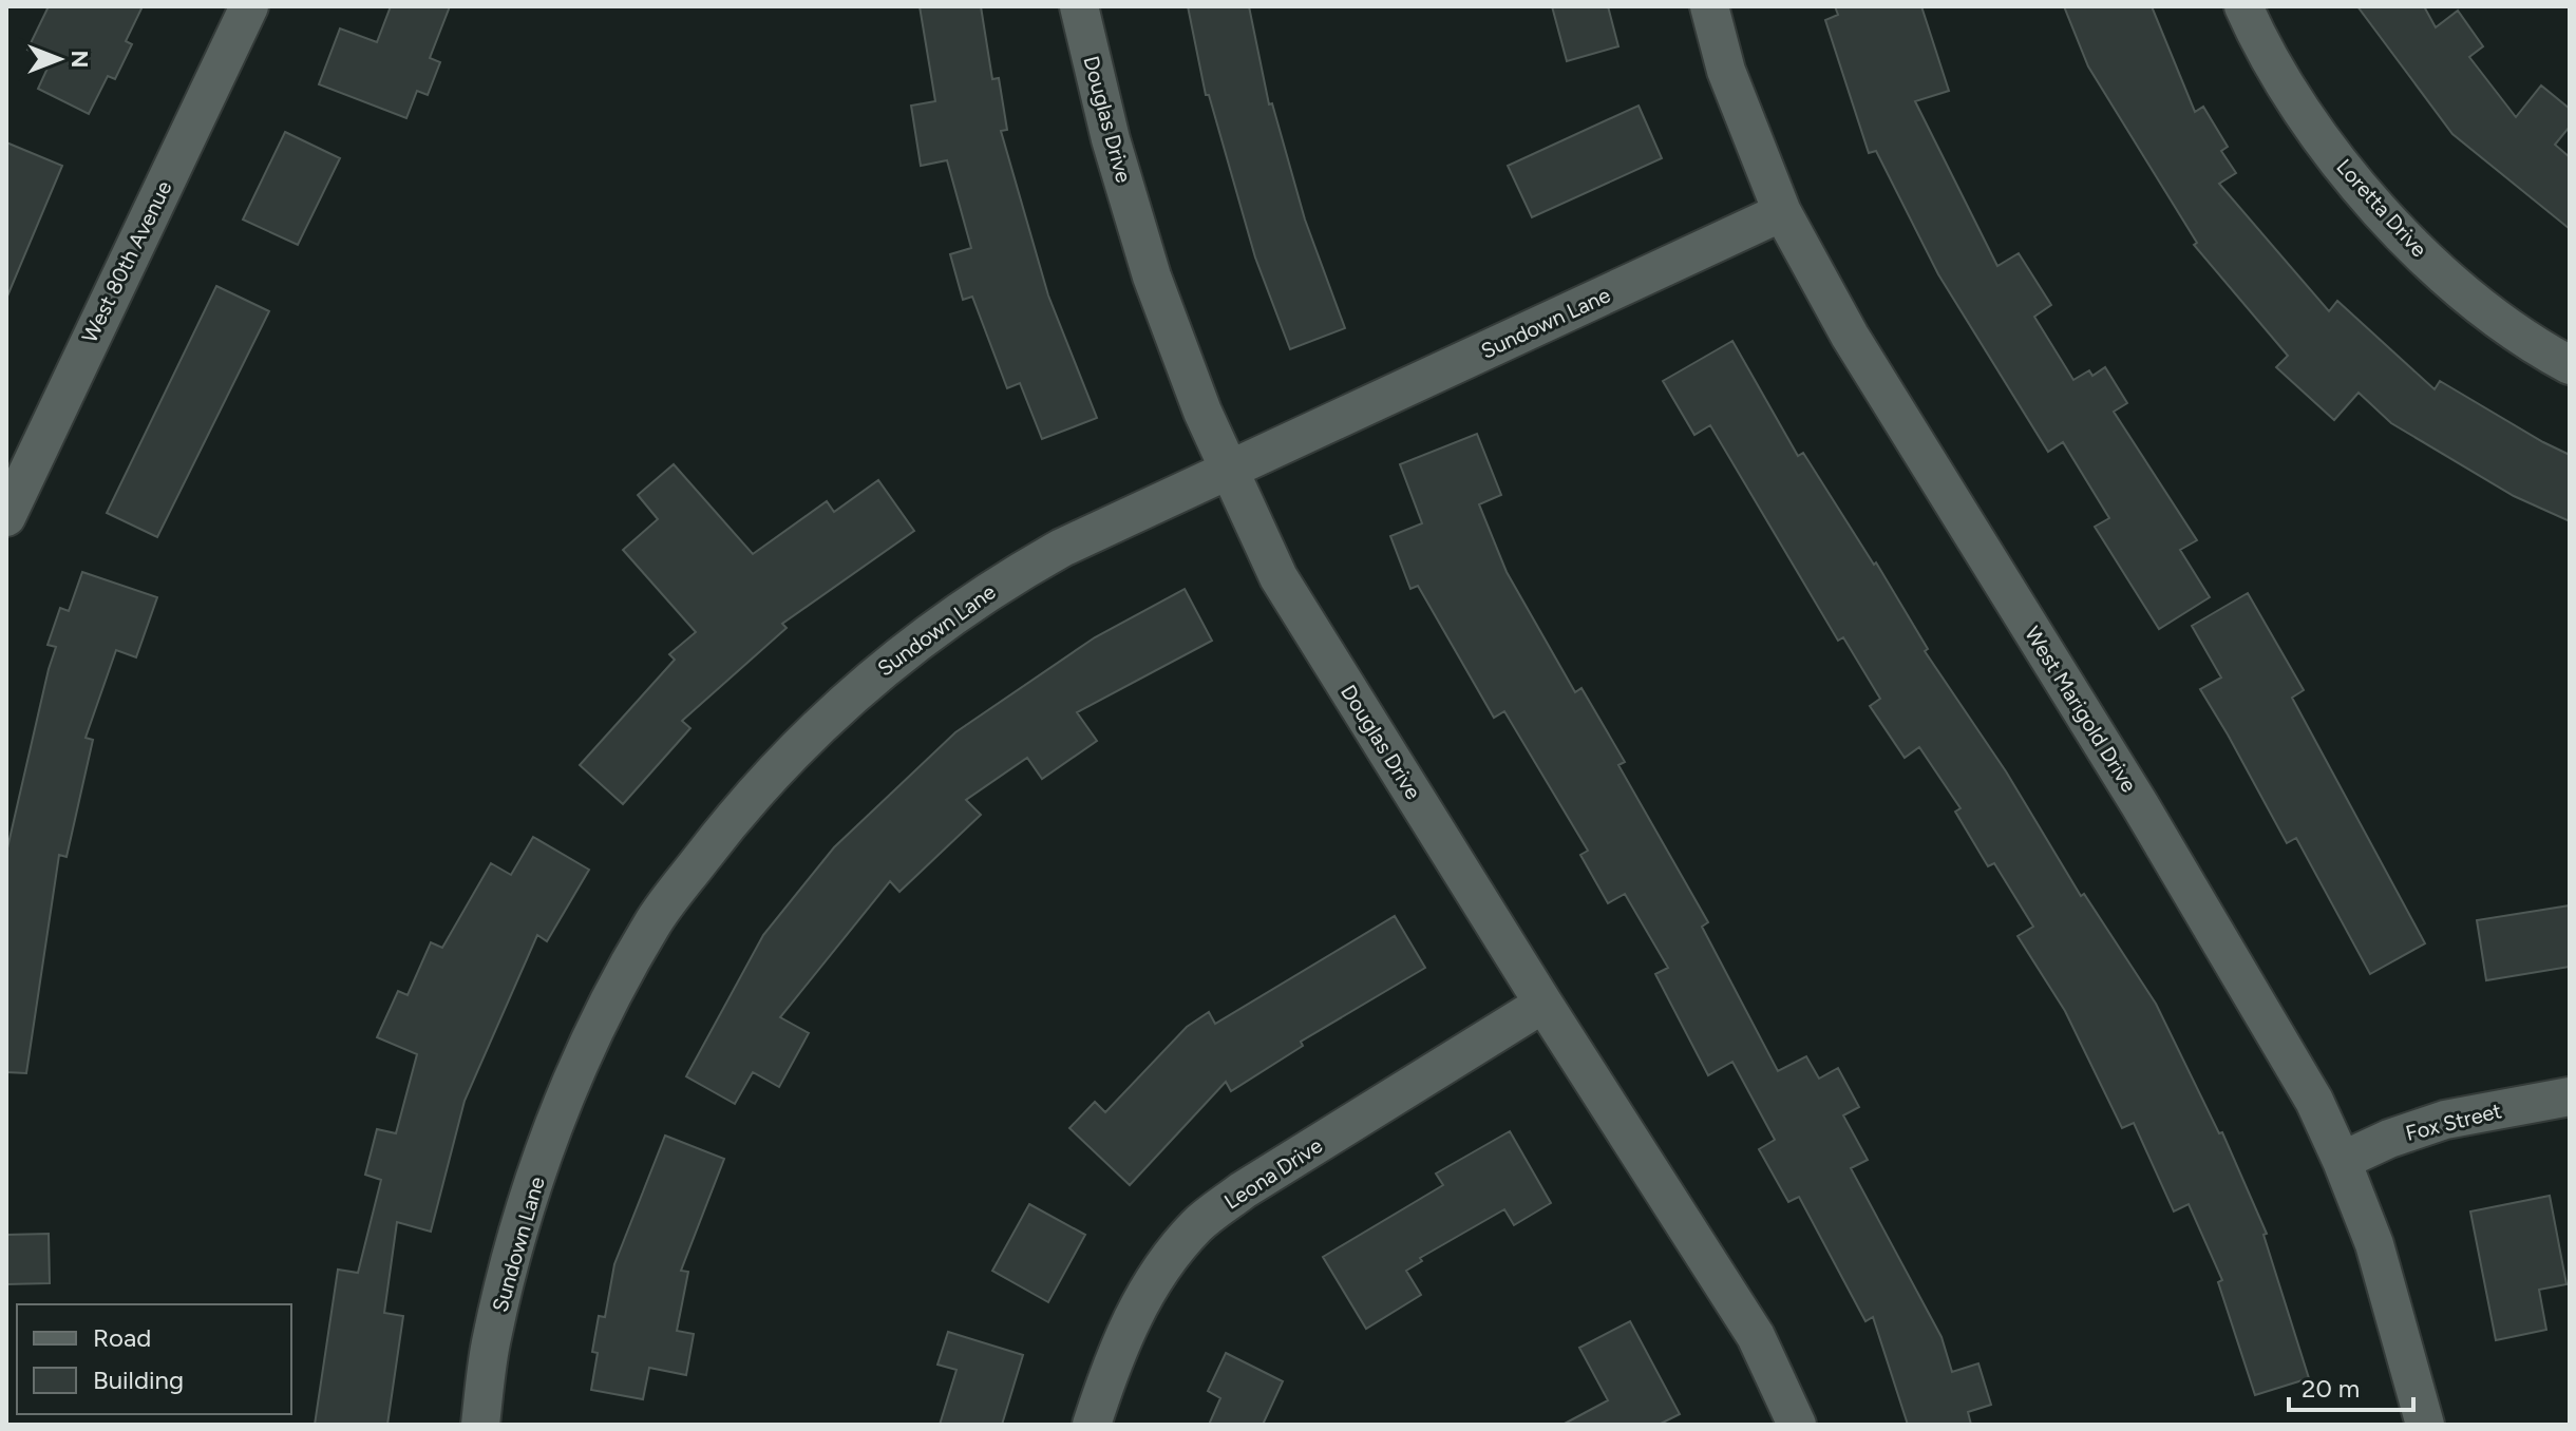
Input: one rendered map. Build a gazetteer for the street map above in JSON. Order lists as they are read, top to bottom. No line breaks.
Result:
{"streets":{"street":["Douglas Drive","Loretta Drive","West 80th Avenue","Sundown Lane","West Marigold Drive","Fox Street","Leona Drive"]},"crossings":[["Douglas Drive","Sundown Lane"],["Douglas Drive","Leona Drive"],["Sundown Lane","West Marigold Drive"],["West Marigold Drive","Fox Street"]],"legend":["Road","Building"],"scale_bar":"20 m","north":"right"}
